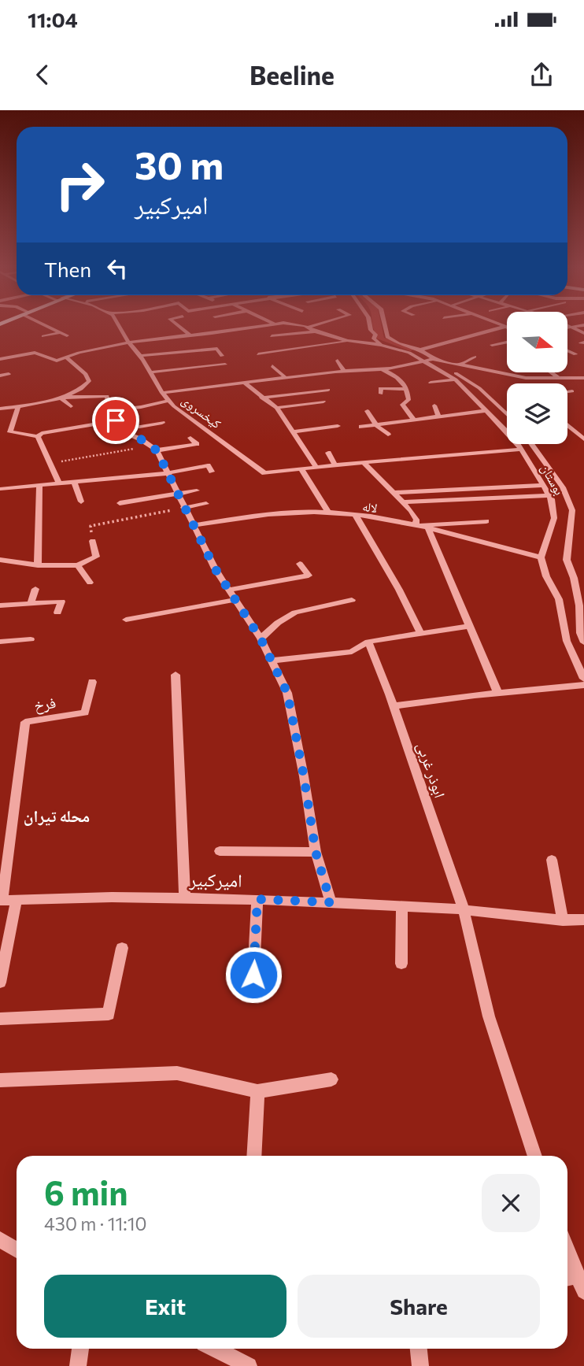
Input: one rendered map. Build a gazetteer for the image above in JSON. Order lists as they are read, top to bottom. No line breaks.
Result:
{"streets":{"street":["کیخسروی","بوستان","لاله","فرخ","ابوذر غربی","امیرکبیر"]},"crossings":[["بوستان","لاله"],["فرخ","امیرکبیر"],["ابوذر غربی","امیرکبیر"]],"districts":["محله تیران"],"north":"right","page":{"status":"11:04","header":"Beeline","turn":["30 m","امیرکبیر"],"then":"Then","heading":["6 min","430 m · 11:10"],"buttons":["Exit","Share"]}}
